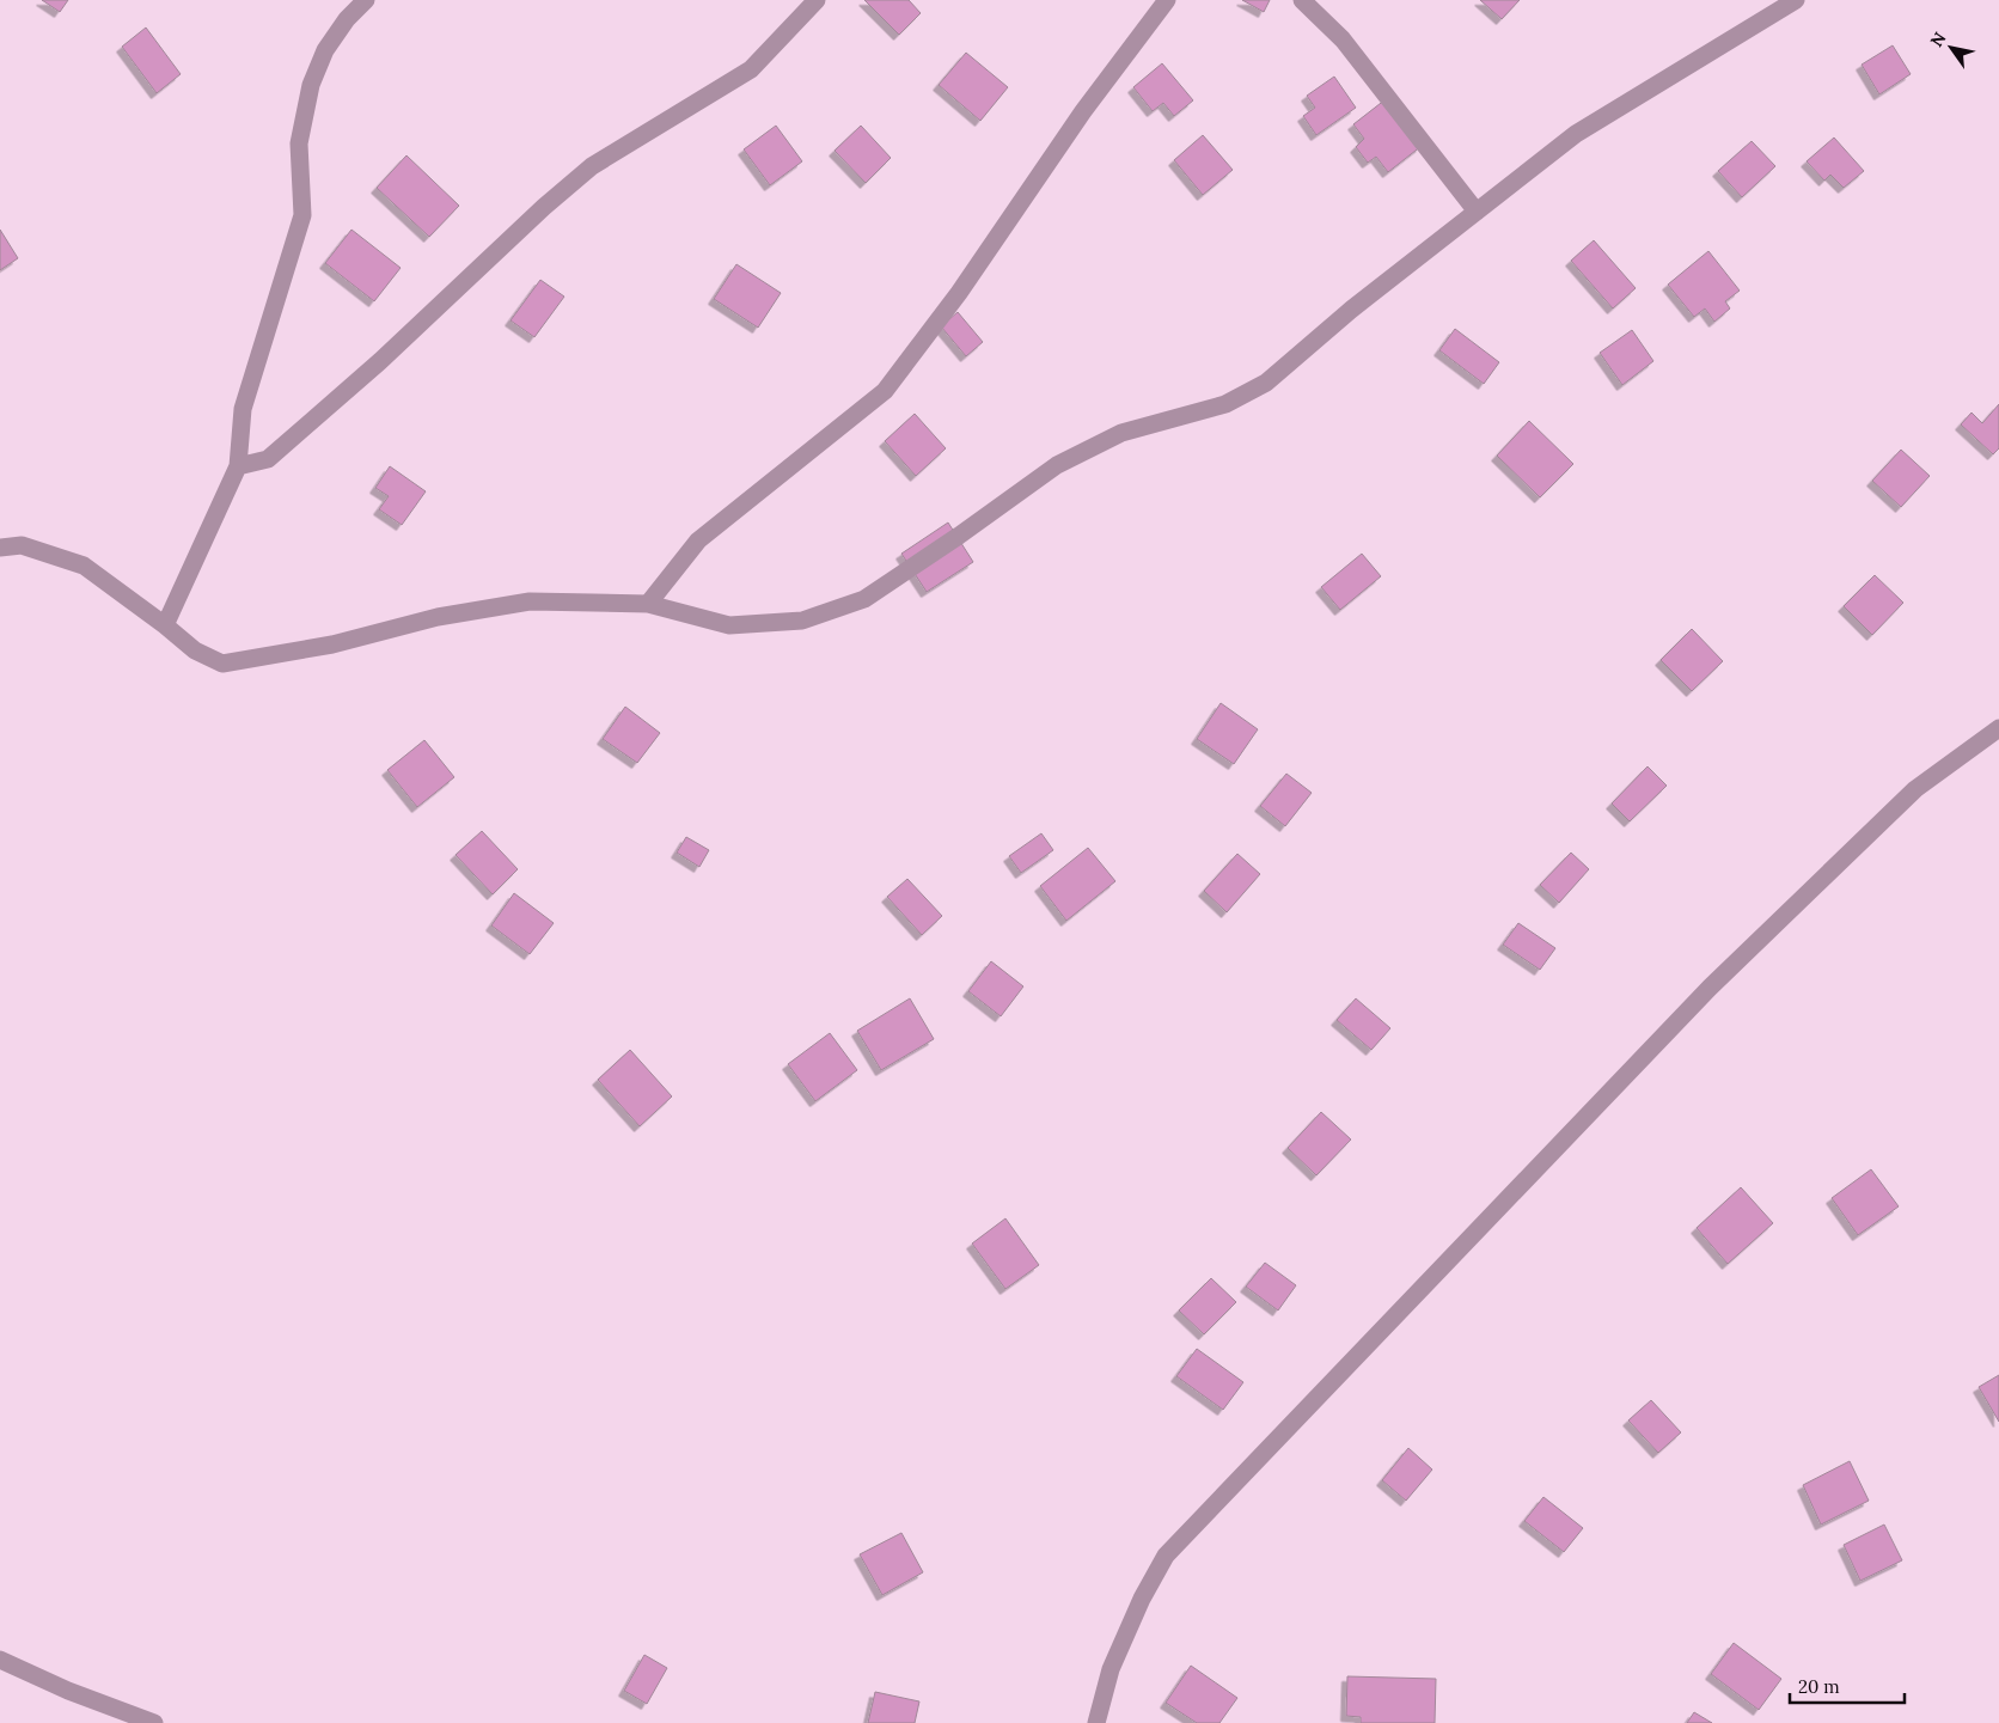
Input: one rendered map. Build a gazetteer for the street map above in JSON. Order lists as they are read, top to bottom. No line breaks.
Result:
{"scale_bar":"20 m","north":"top left"}
